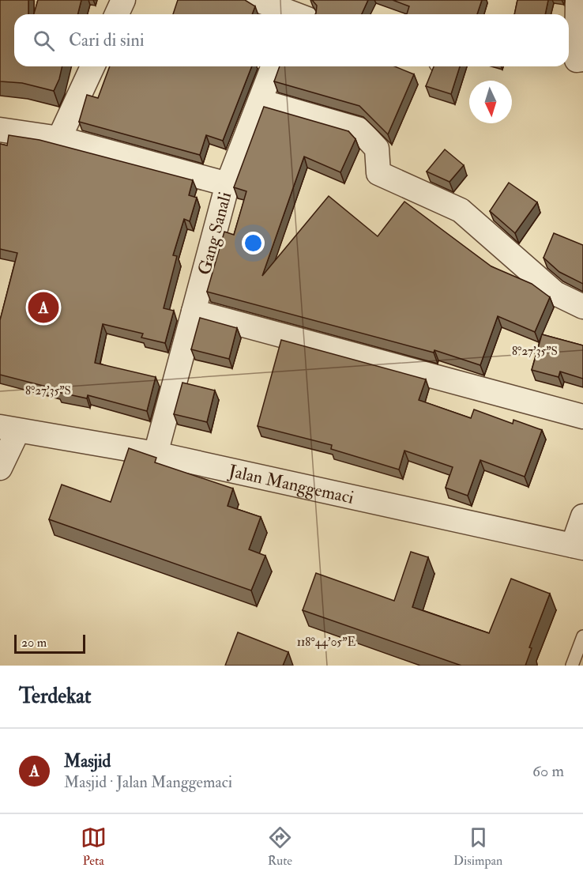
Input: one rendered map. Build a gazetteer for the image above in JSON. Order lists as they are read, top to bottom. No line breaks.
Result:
{"streets":{"street":["Gang Sanali","Jalan Manggemaci"]},"crossings":[["Gang Sanali","Jalan Manggemaci"]],"scale_bar":"20 m","north":"bottom","page":{"search":"Cari di sini","pins":"A","scale":"20 m","heading":"Terdekat","list":[{"mark":"A","name":"Masjid","note":"Masjid · Jalan Manggemaci","value":"60 m"}],"nav":["Peta","Rute","Disimpan"]},"coordinates":["8°27'35\"S","118°44'05\"E"]}
